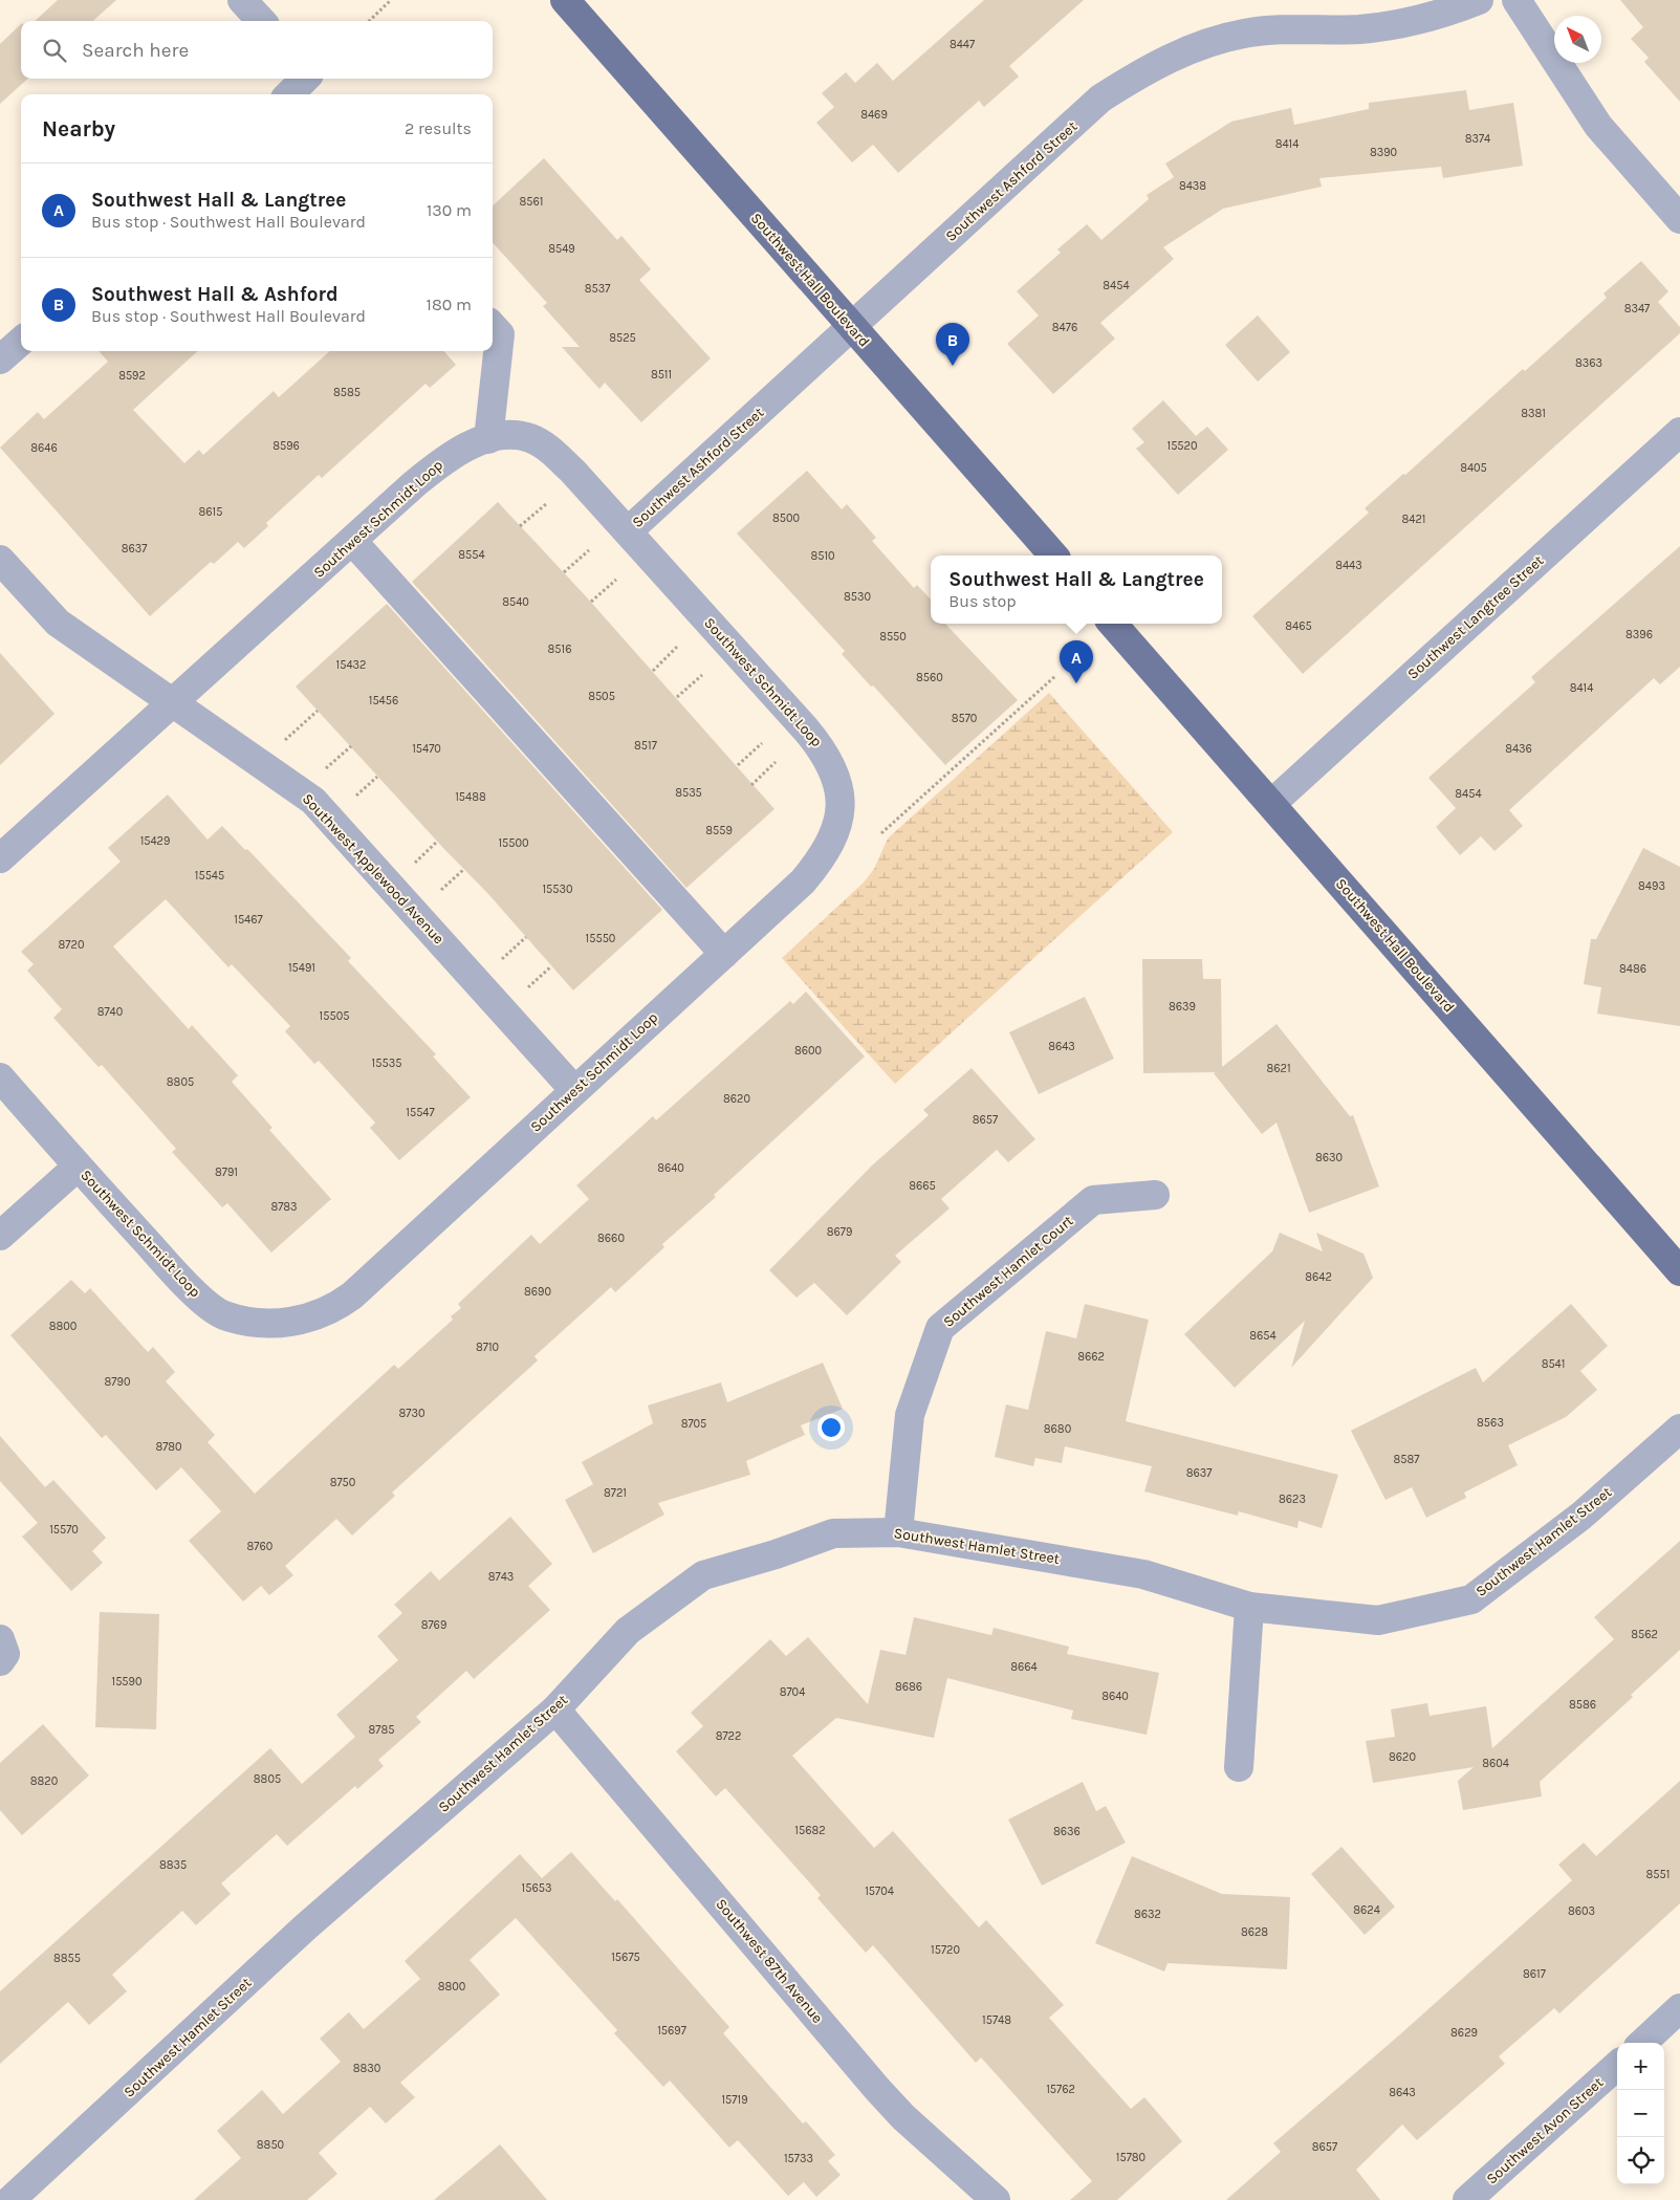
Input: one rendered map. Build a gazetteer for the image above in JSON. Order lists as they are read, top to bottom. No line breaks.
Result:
{"streets":{"main road":["Southwest Hall Boulevard"],"street":["Southwest Ashford Street","Southwest Schmidt Loop","Southwest Langtree Street","Southwest Applewood Avenue","Southwest Hamlet Court","Southwest Hamlet Street","Southwest 87th Avenue","Southwest Avon Street"]},"crossings":[["Southwest Ashford Street","Southwest Hall Boulevard"],["Southwest Ashford Street","Southwest Schmidt Loop"],["Southwest Hall Boulevard","Southwest Langtree Street"],["Southwest Schmidt Loop","Southwest Applewood Avenue"],["Southwest Hamlet Court","Southwest Hamlet Street"],["Southwest Hamlet Street","Southwest 87th Avenue"]],"house_numbers":["8447","8469","8374","8414","8390","8438","8561","8549","8454","8537","8347","8476","8525","8363","8511","8592","8585","8381","8596","15520","8646","8405","8615","8500","8421","8637","8554","8510","8443","8530","8540","8465","8396","8550","8516","15432","8560","8414","8505","15456","8570","8517","15470","8436","8535","8454","15488","8559","15429","15500","15545","8493","15530","15467","15550","8720","15491","8486","8639","8740","15505","8643","8600","15535","8621","8805","8620","15547","8657","8630","8640","8791","8665","8783","8679","8660","8642","8690","8800","8654","8710","8662","8541","8790","8730","8563","8705","8680","8780","8587","8637","8750","8721","8623","15570","8760","8743","8769","8562","8664","15590","8686","8704","8640","8586","8785","8722","8620","8604","8805","8820","15682","8636","8835","8551","15653","15704","8624","8603","8632","8628","15720","15675","8855","8617","8800","15748","15697","8629","8830","15762","8643","15719","8850","8657","15780","15733"],"north":"top left","page":{"search":"Search here","heading":["Nearby","2 results"],"list":[{"mark":"A","name":"Southwest Hall & Langtree","note":"Bus stop · Southwest Hall Boulevard","value":"130 m"},{"mark":"B","name":"Southwest Hall & Ashford","note":"Bus stop · Southwest Hall Boulevard","value":"180 m"}],"pins":["B","A"],"popup":["Southwest Hall & Langtree","Bus stop"],"map_buttons":["+","−"]}}
